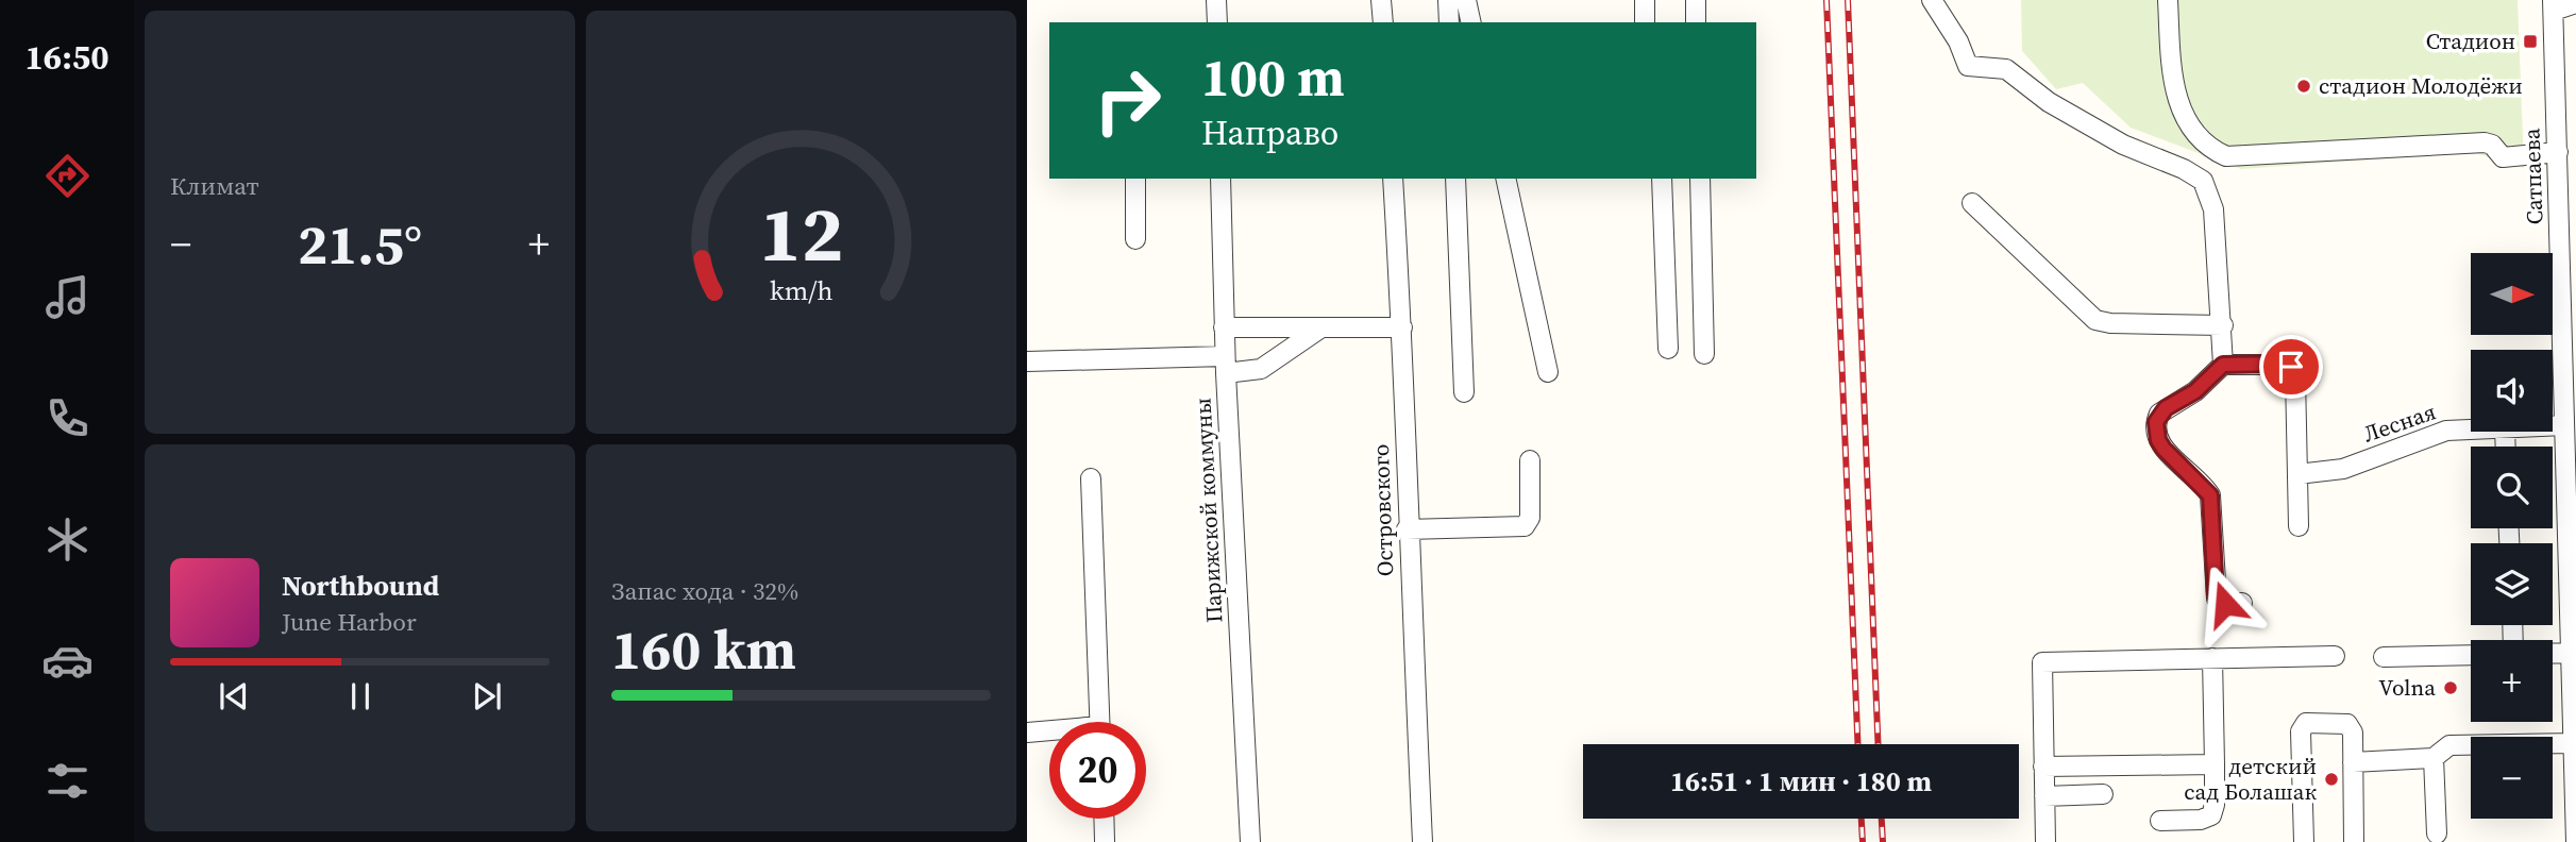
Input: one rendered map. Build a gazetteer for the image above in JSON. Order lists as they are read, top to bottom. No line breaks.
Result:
{"streets":{"street":["Сатпаева","Лесная","Парижской коммуны","Островского"]},"crossings":[["Сатпаева","Лесная"]],"places":{"transit":["Стадион"],"other":["стадион Молодёжи","Volna","детский сад Болашак"]},"north":"right","page":{"tabs":"16:50","tile":["Климат",["Запас хода · 32%","160 km"]],"turn":["100 m","Направо"],"heat":["−","21.5°","+"],"map_buttons":["+","−"],"song":["Northbound","June Harbor"],"limit":"20","trip":"16:51 · 1 мин · 180 m","gauge":["12","km/h"]}}
